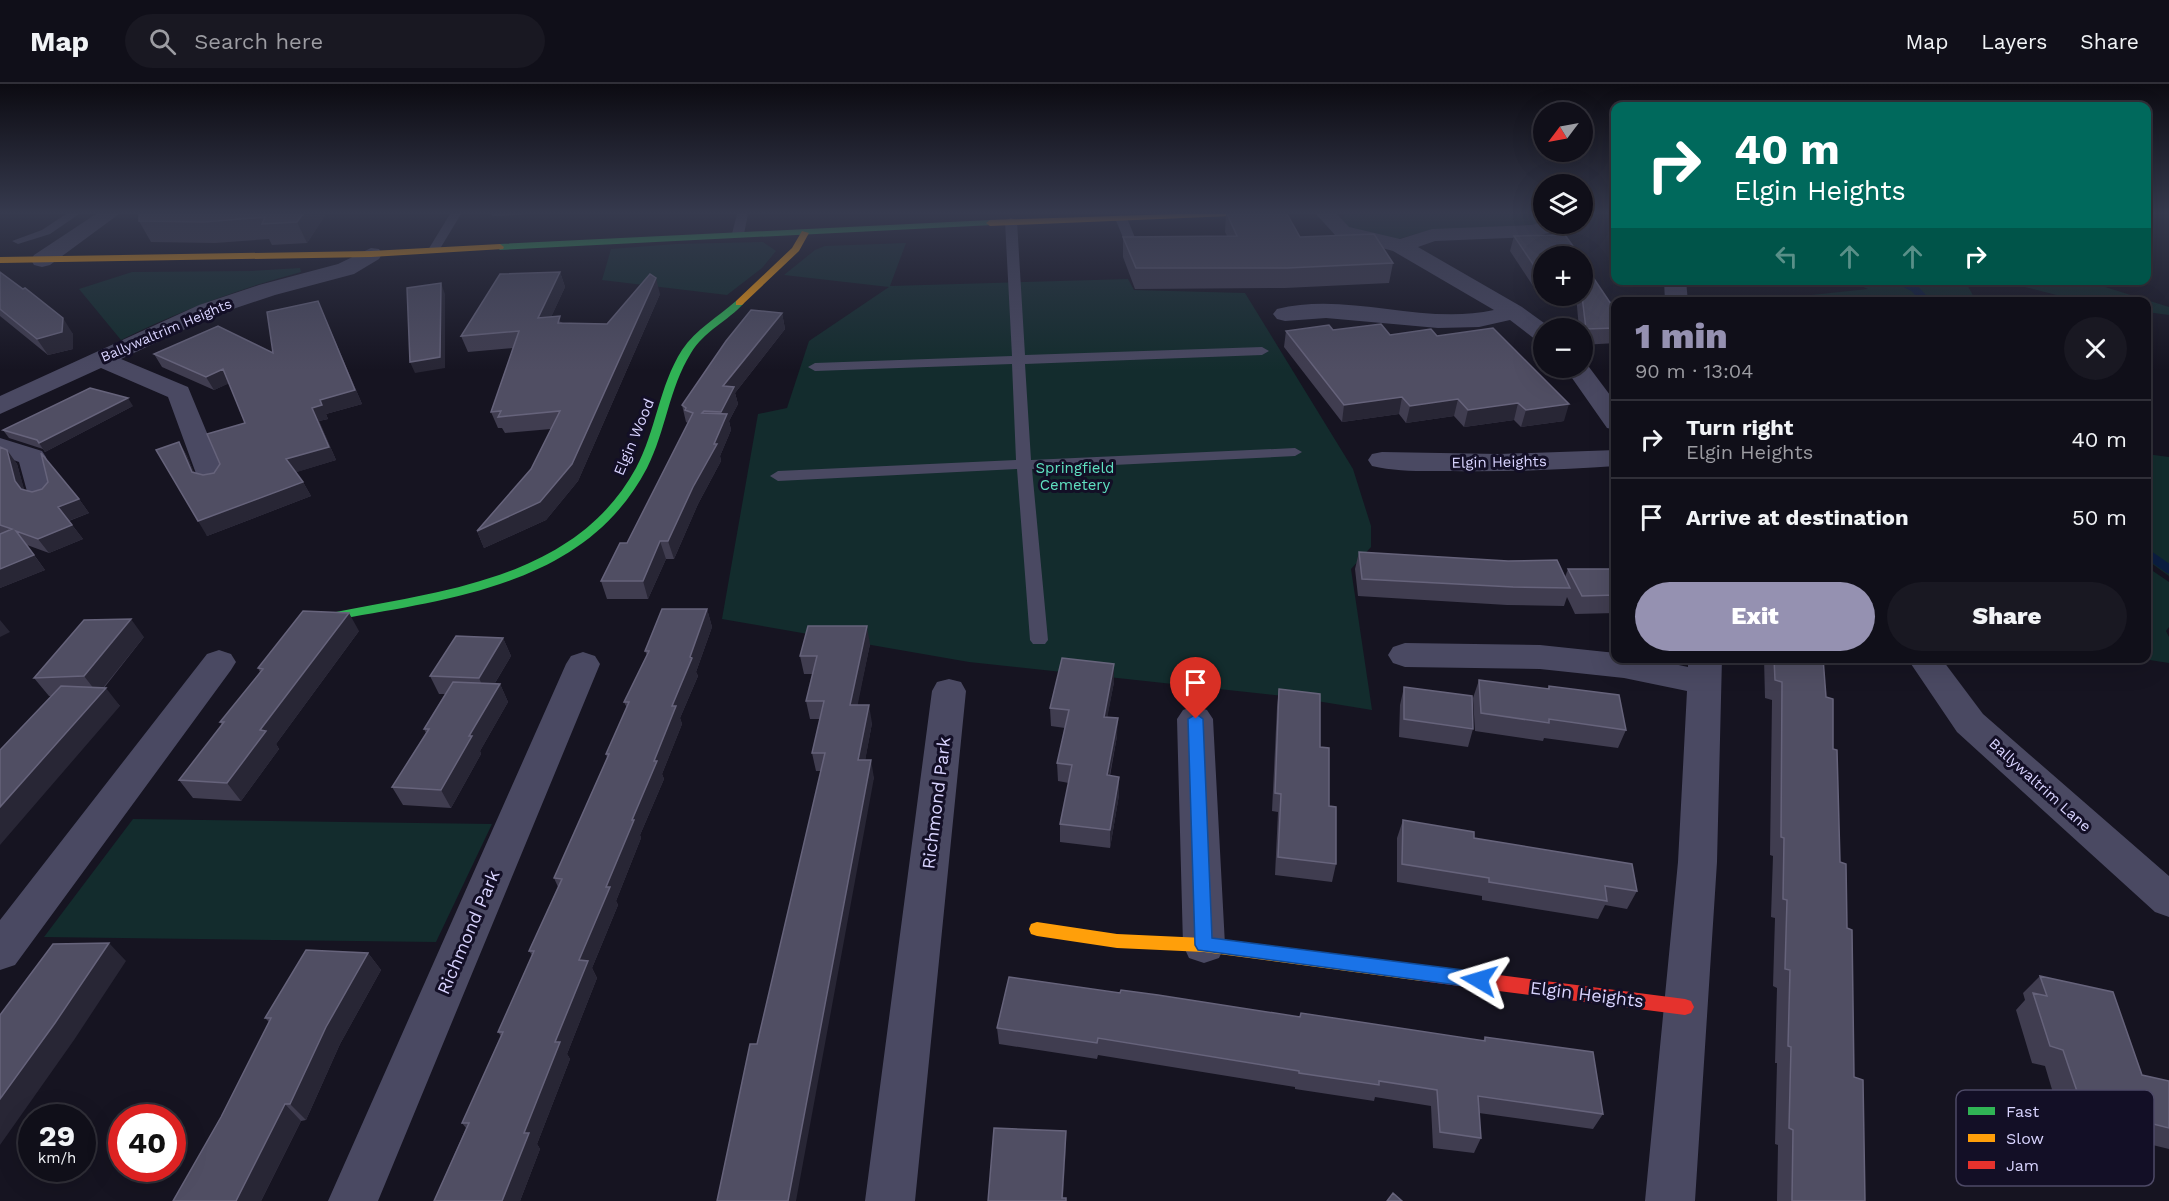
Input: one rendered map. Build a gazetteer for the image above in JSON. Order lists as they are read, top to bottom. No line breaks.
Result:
{"streets":{"main road":["Elgin Wood","Elgin Heights"],"street":["Ballywaltrim Heights","Ballywaltrim Lane","Richmond Park"]},"parks":["Springfield Cemetery"],"legend":["Fast","Slow","Jam"],"north":"bottom left","page":{"header":"Map","search":"Search here","nav":["Map","Layers","Share"],"map_buttons":["+","−"],"turn":["40 m","Elgin Heights"],"heading":["1 min","90 m · 13:04"],"list":[{"name":"Turn right","note":"Elgin Heights","value":"40 m"},{"name":"Arrive at destination","value":"50 m"}],"buttons":["Exit","Share"],"speed":"29 km/h","limit":"40"}}
